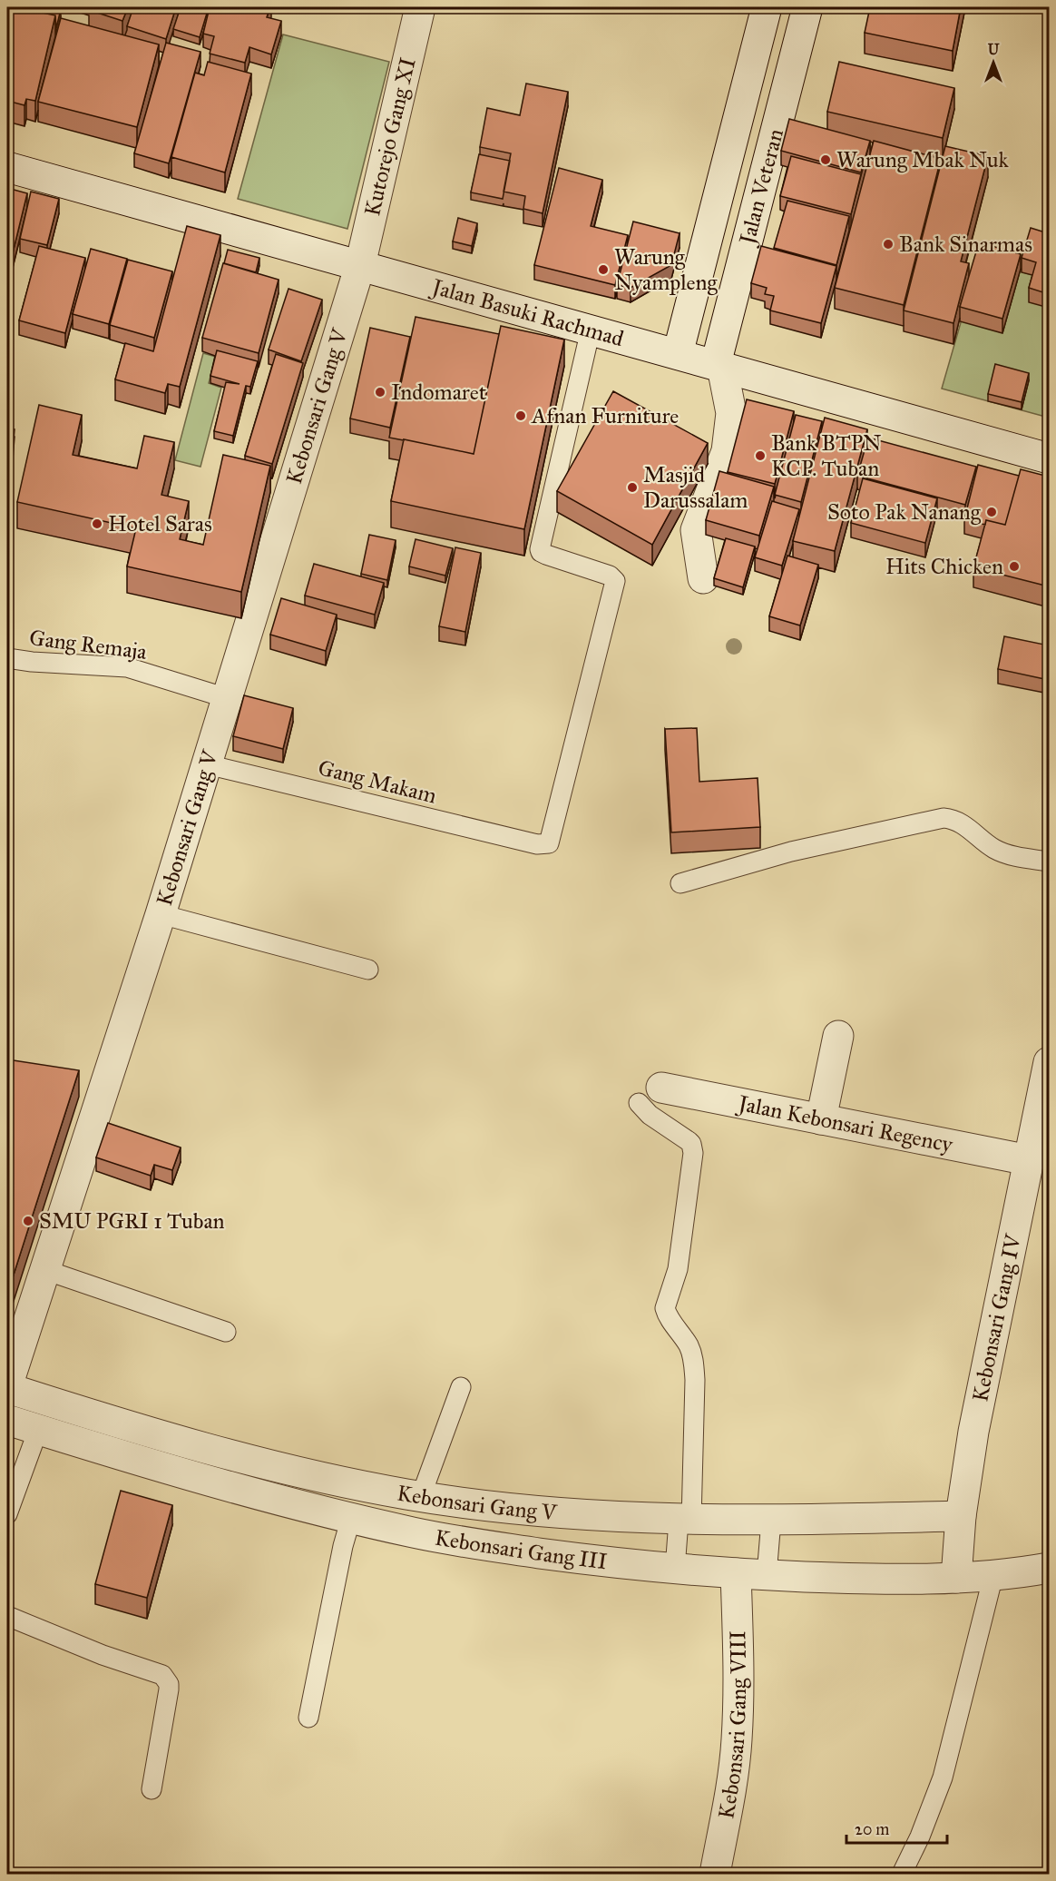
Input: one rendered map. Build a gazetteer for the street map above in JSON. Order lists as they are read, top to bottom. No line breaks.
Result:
{"streets":{"street":["Kutorejo Gang XI","Jalan Veteran","Jalan Basuki Rachmad","Kebonsari Gang V","Jalan Kebonsari Regency","Kebonsari Gang IV","Kebonsari Gang III","Kebonsari Gang VIII"],"lane":["Gang Remaja","Gang Makam"]},"crossings":[["Kutorejo Gang XI","Jalan Basuki Rachmad"],["Kutorejo Gang XI","Kebonsari Gang V"],["Jalan Veteran","Jalan Basuki Rachmad"],["Jalan Basuki Rachmad","Kebonsari Gang V"],["Jalan Basuki Rachmad","Gang Makam"],["Kebonsari Gang V","Gang Remaja"],["Kebonsari Gang V","Gang Makam"],["Kebonsari Gang V","Kebonsari Gang IV"],["Jalan Kebonsari Regency","Kebonsari Gang IV"],["Kebonsari Gang IV","Kebonsari Gang III"],["Kebonsari Gang III","Kebonsari Gang VIII"]],"places":["Warung Mbak Nuk","Bank Sinarmas","Warung Nyampleng","Indomaret","Afnan Furniture","Bank BTPN KCP. Tuban","Masjid Darussalam","Soto Pak Nanang","Hotel Saras","Hits Chicken","SMU PGRI 1 Tuban"],"scale_bar":"20 m","north":"top"}
